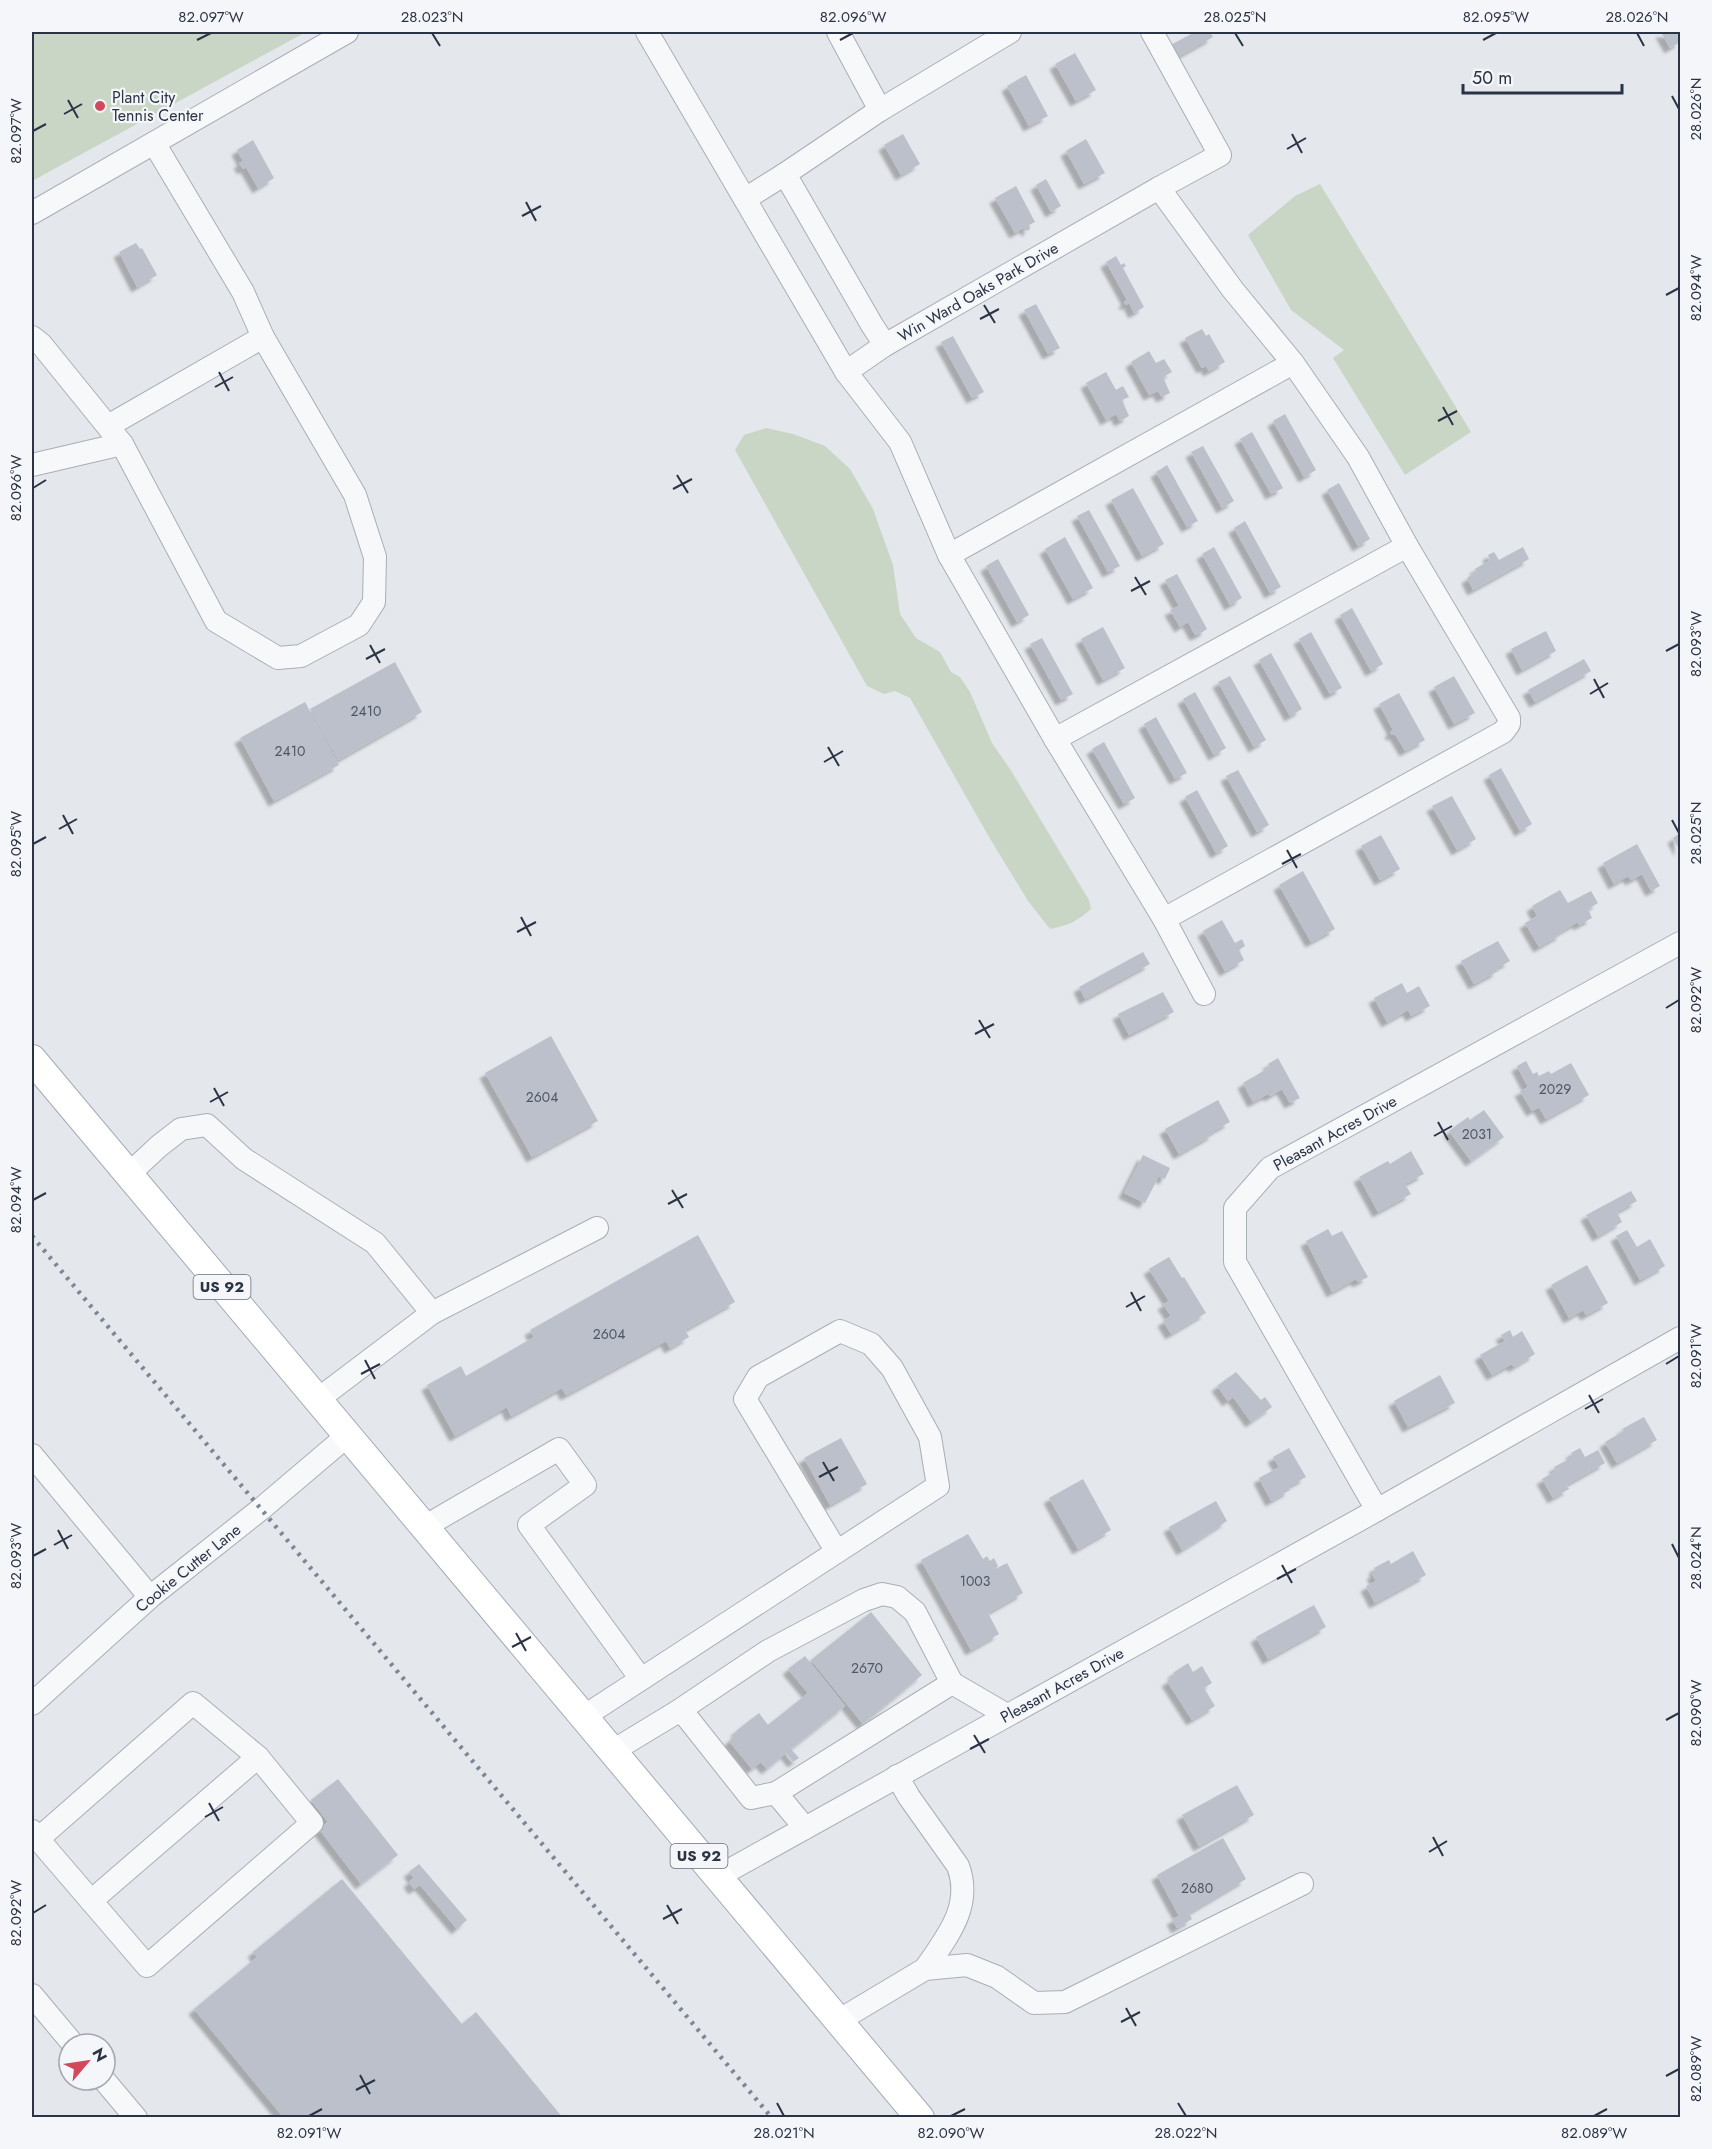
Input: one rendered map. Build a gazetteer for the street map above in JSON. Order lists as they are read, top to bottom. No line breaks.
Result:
{"streets":{"main road":["US 92"],"street":["Win Ward Oaks Park Drive","Pleasant Acres Drive","Cookie Cutter Lane"]},"crossings":[["Pleasant Acres Drive","US 92"],["US 92","Cookie Cutter Lane"]],"places":["Plant City Tennis Center"],"house_numbers":["2410","2410","2029","2604","2031","2604","1003","2670","2680"],"scale_bar":"50 m","north":"top right","coordinates":["82.097°W","28.023°N","82.096°W","28.025°N","82.095°W","28.026°N","82.094°W","82.093°W","82.092°W","82.091°W","28.024°N","82.090°W","82.089°W","28.021°N","28.022°N"]}
